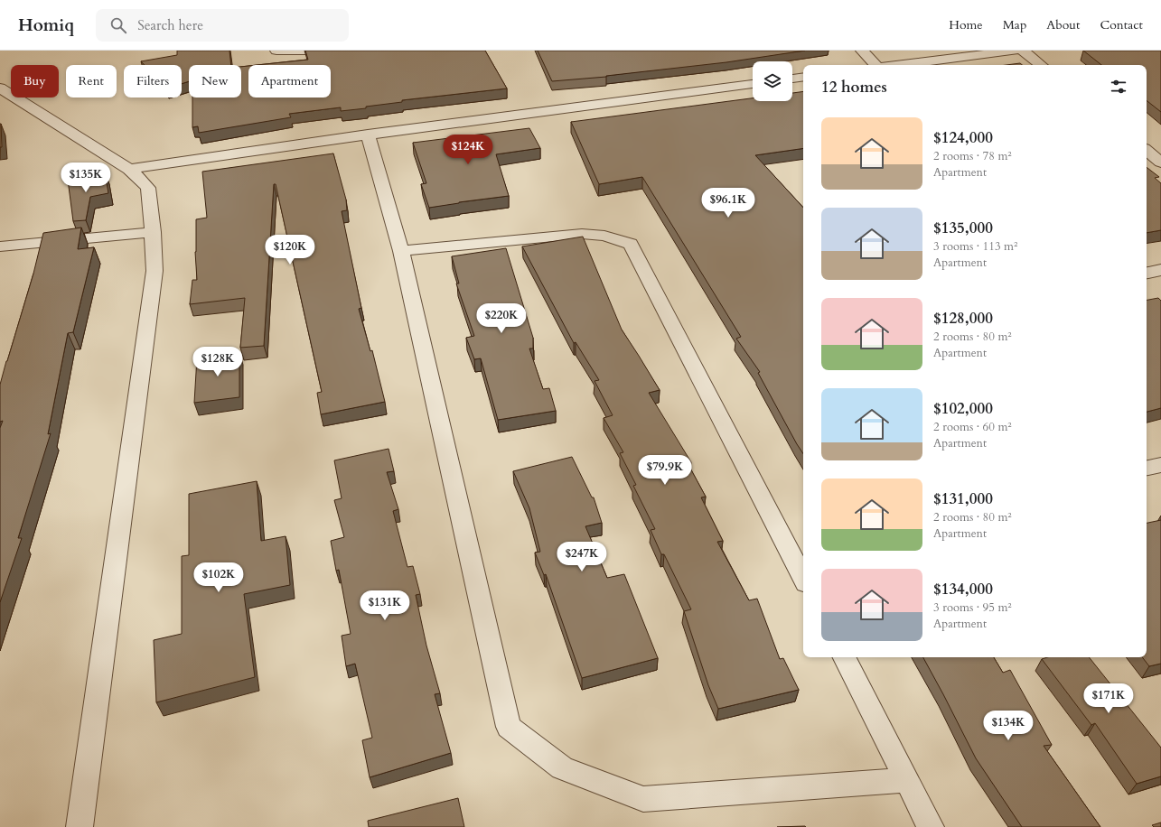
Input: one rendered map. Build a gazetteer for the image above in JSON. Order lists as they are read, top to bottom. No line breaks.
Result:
{"page":{"header":"Homiq","search":"Search here","nav":["Home","Map","About","Contact"],"chip":["Buy","Rent","Filters","New","Apartment"],"heading":"12 homes","list":[{"name":"$124,000","note":"2 rooms · 78 m² · Apartment"},{"name":"$135,000","note":"3 rooms · 113 m² · Apartment"},{"name":"$128,000","note":"2 rooms · 80 m² · Apartment"},{"name":"$102,000","note":"2 rooms · 60 m² · Apartment"},{"name":"$131,000","note":"2 rooms · 80 m² · Apartment"},{"name":"$134,000","note":"3 rooms · 95 m² · Apartment"}],"price":["$124K","$135K","$96.1K","$120K","$220K","$128K","$79.9K","$247K","$102K","$131K","$171K","$134K"]}}
